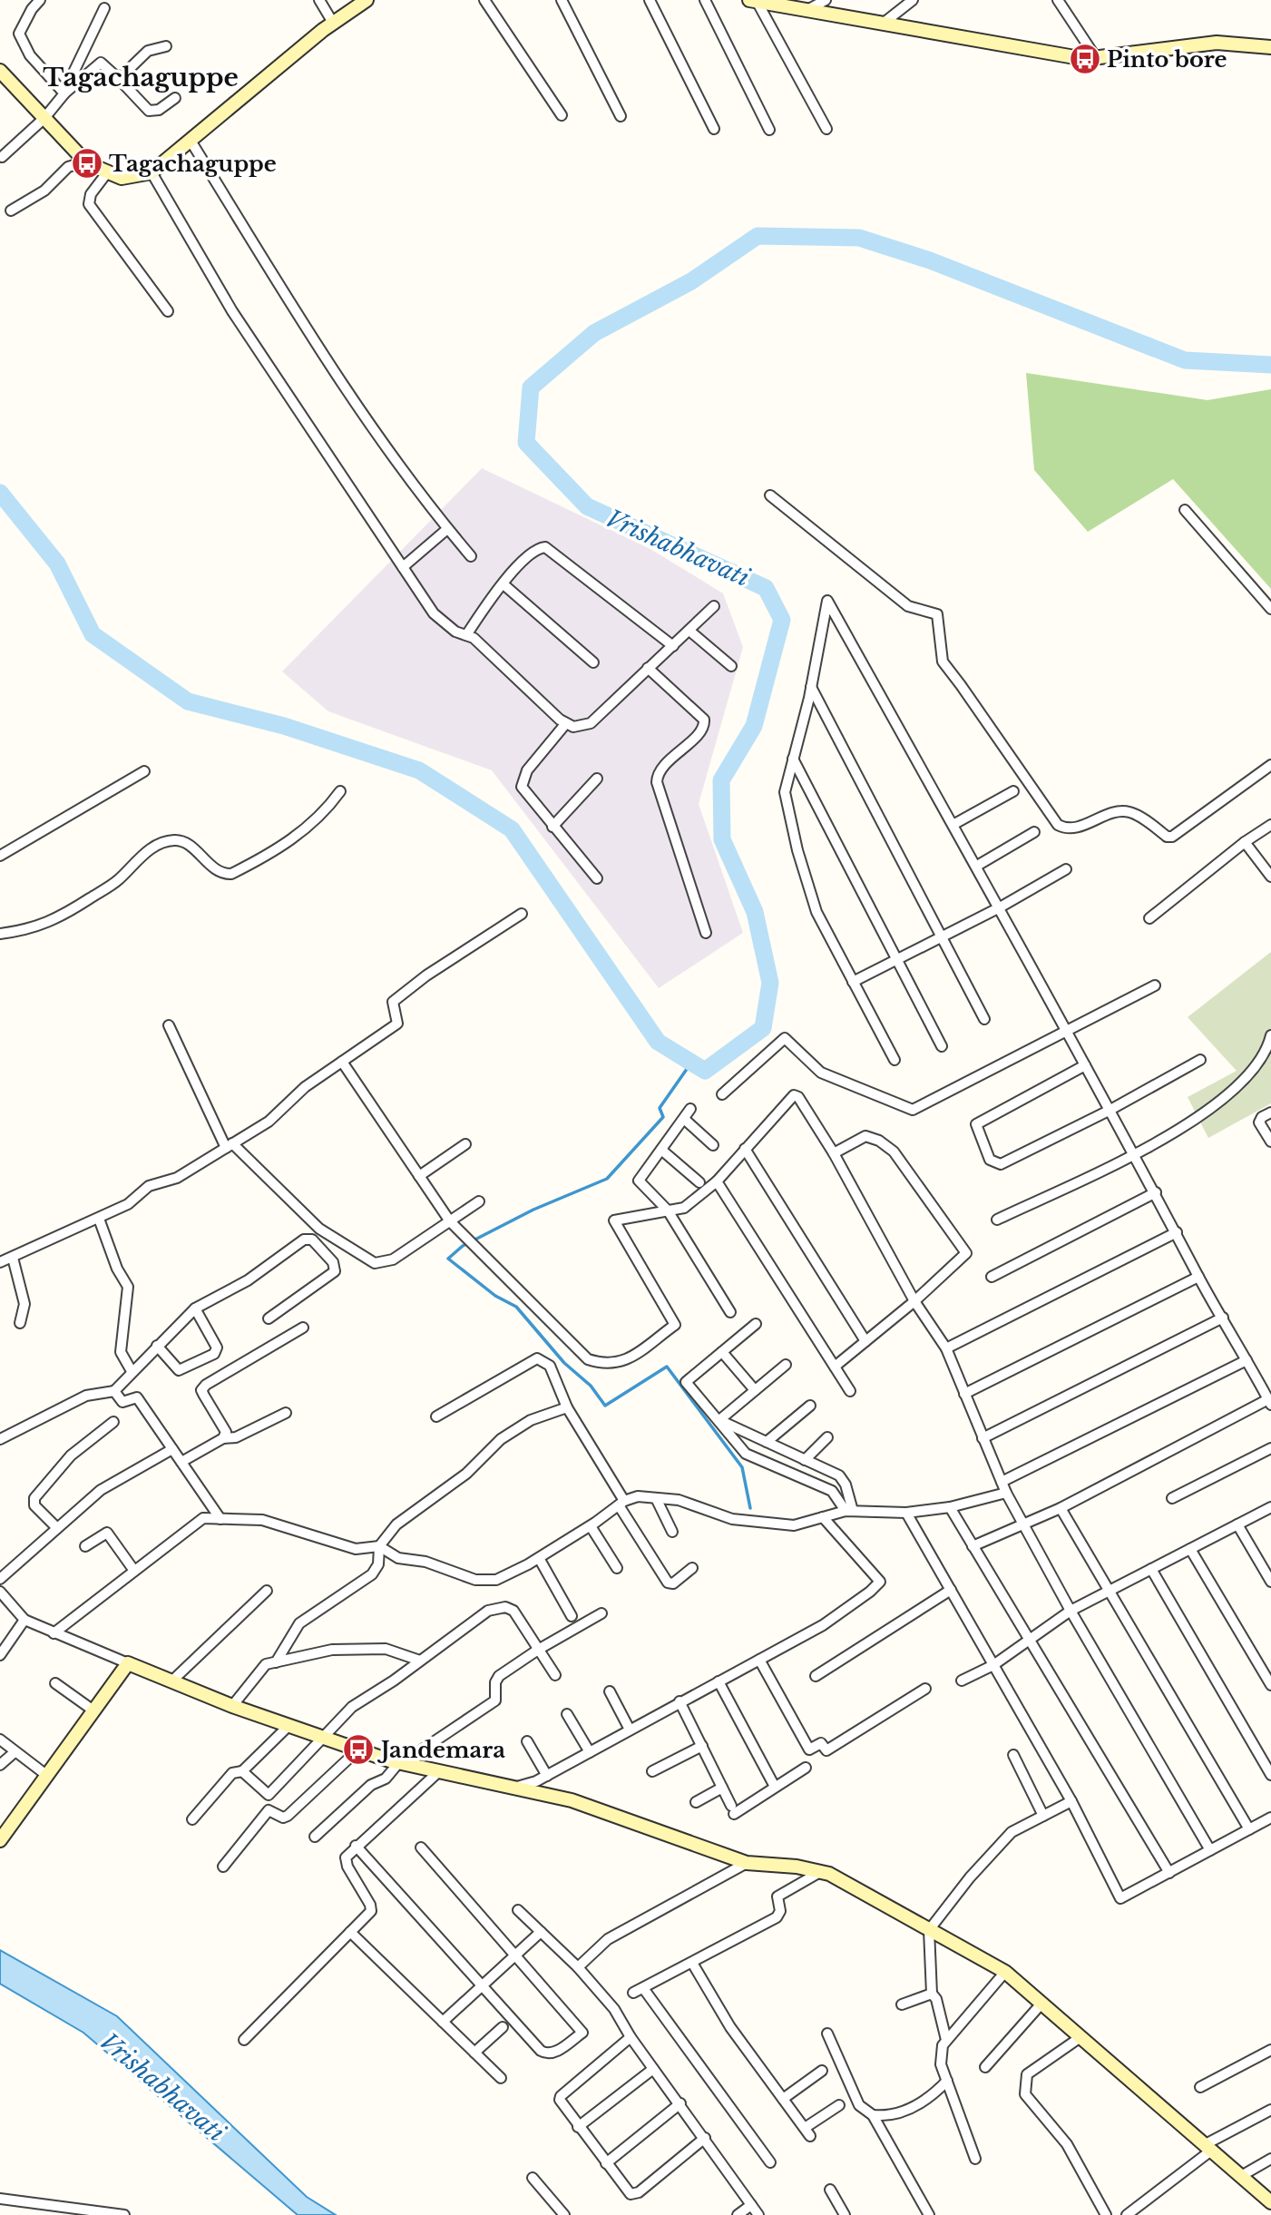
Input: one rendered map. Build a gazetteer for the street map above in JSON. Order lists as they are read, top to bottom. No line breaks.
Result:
{"districts":["Tagachaguppe"],"water":["Vrishabhavati"],"places":{"bus stop":["Pinto bore","Tagachaguppe","Jandemara"]}}
